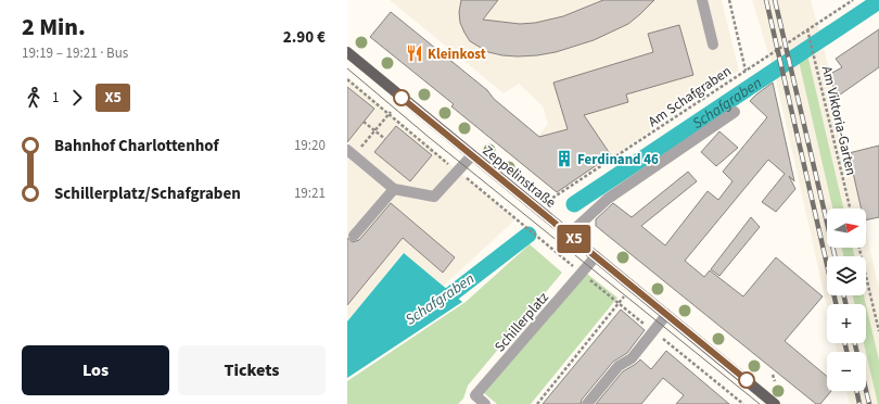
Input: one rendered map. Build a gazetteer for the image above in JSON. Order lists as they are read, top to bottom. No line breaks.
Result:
{"streets":{"main road":["Zeppelinstraße"],"street":["Schillerplatz"],"path":["Am Schafgraben","Am Viktoria-Garten"]},"crossings":[["Am Schafgraben","Am Viktoria-Garten"],["Am Schafgraben","Zeppelinstraße"],["Zeppelinstraße","Schillerplatz"]],"water":["Schafgraben"],"places":{"restaurant":["Kleinkost"],"building":["Ferdinand 46"]},"lines":["bus line X5"],"north":"right","page":{"heading":["2 Min.","19:19 – 19:21 · Bus","2.90 €"],"on_map":"X5","legs":["1","X5"],"list":[{"name":"Bahnhof Charlottenhof","value":"19:20"},{"name":"Schillerplatz/Schafgraben","value":"19:21"}],"map_buttons":["+","−"],"buttons":["Los","Tickets"]}}
